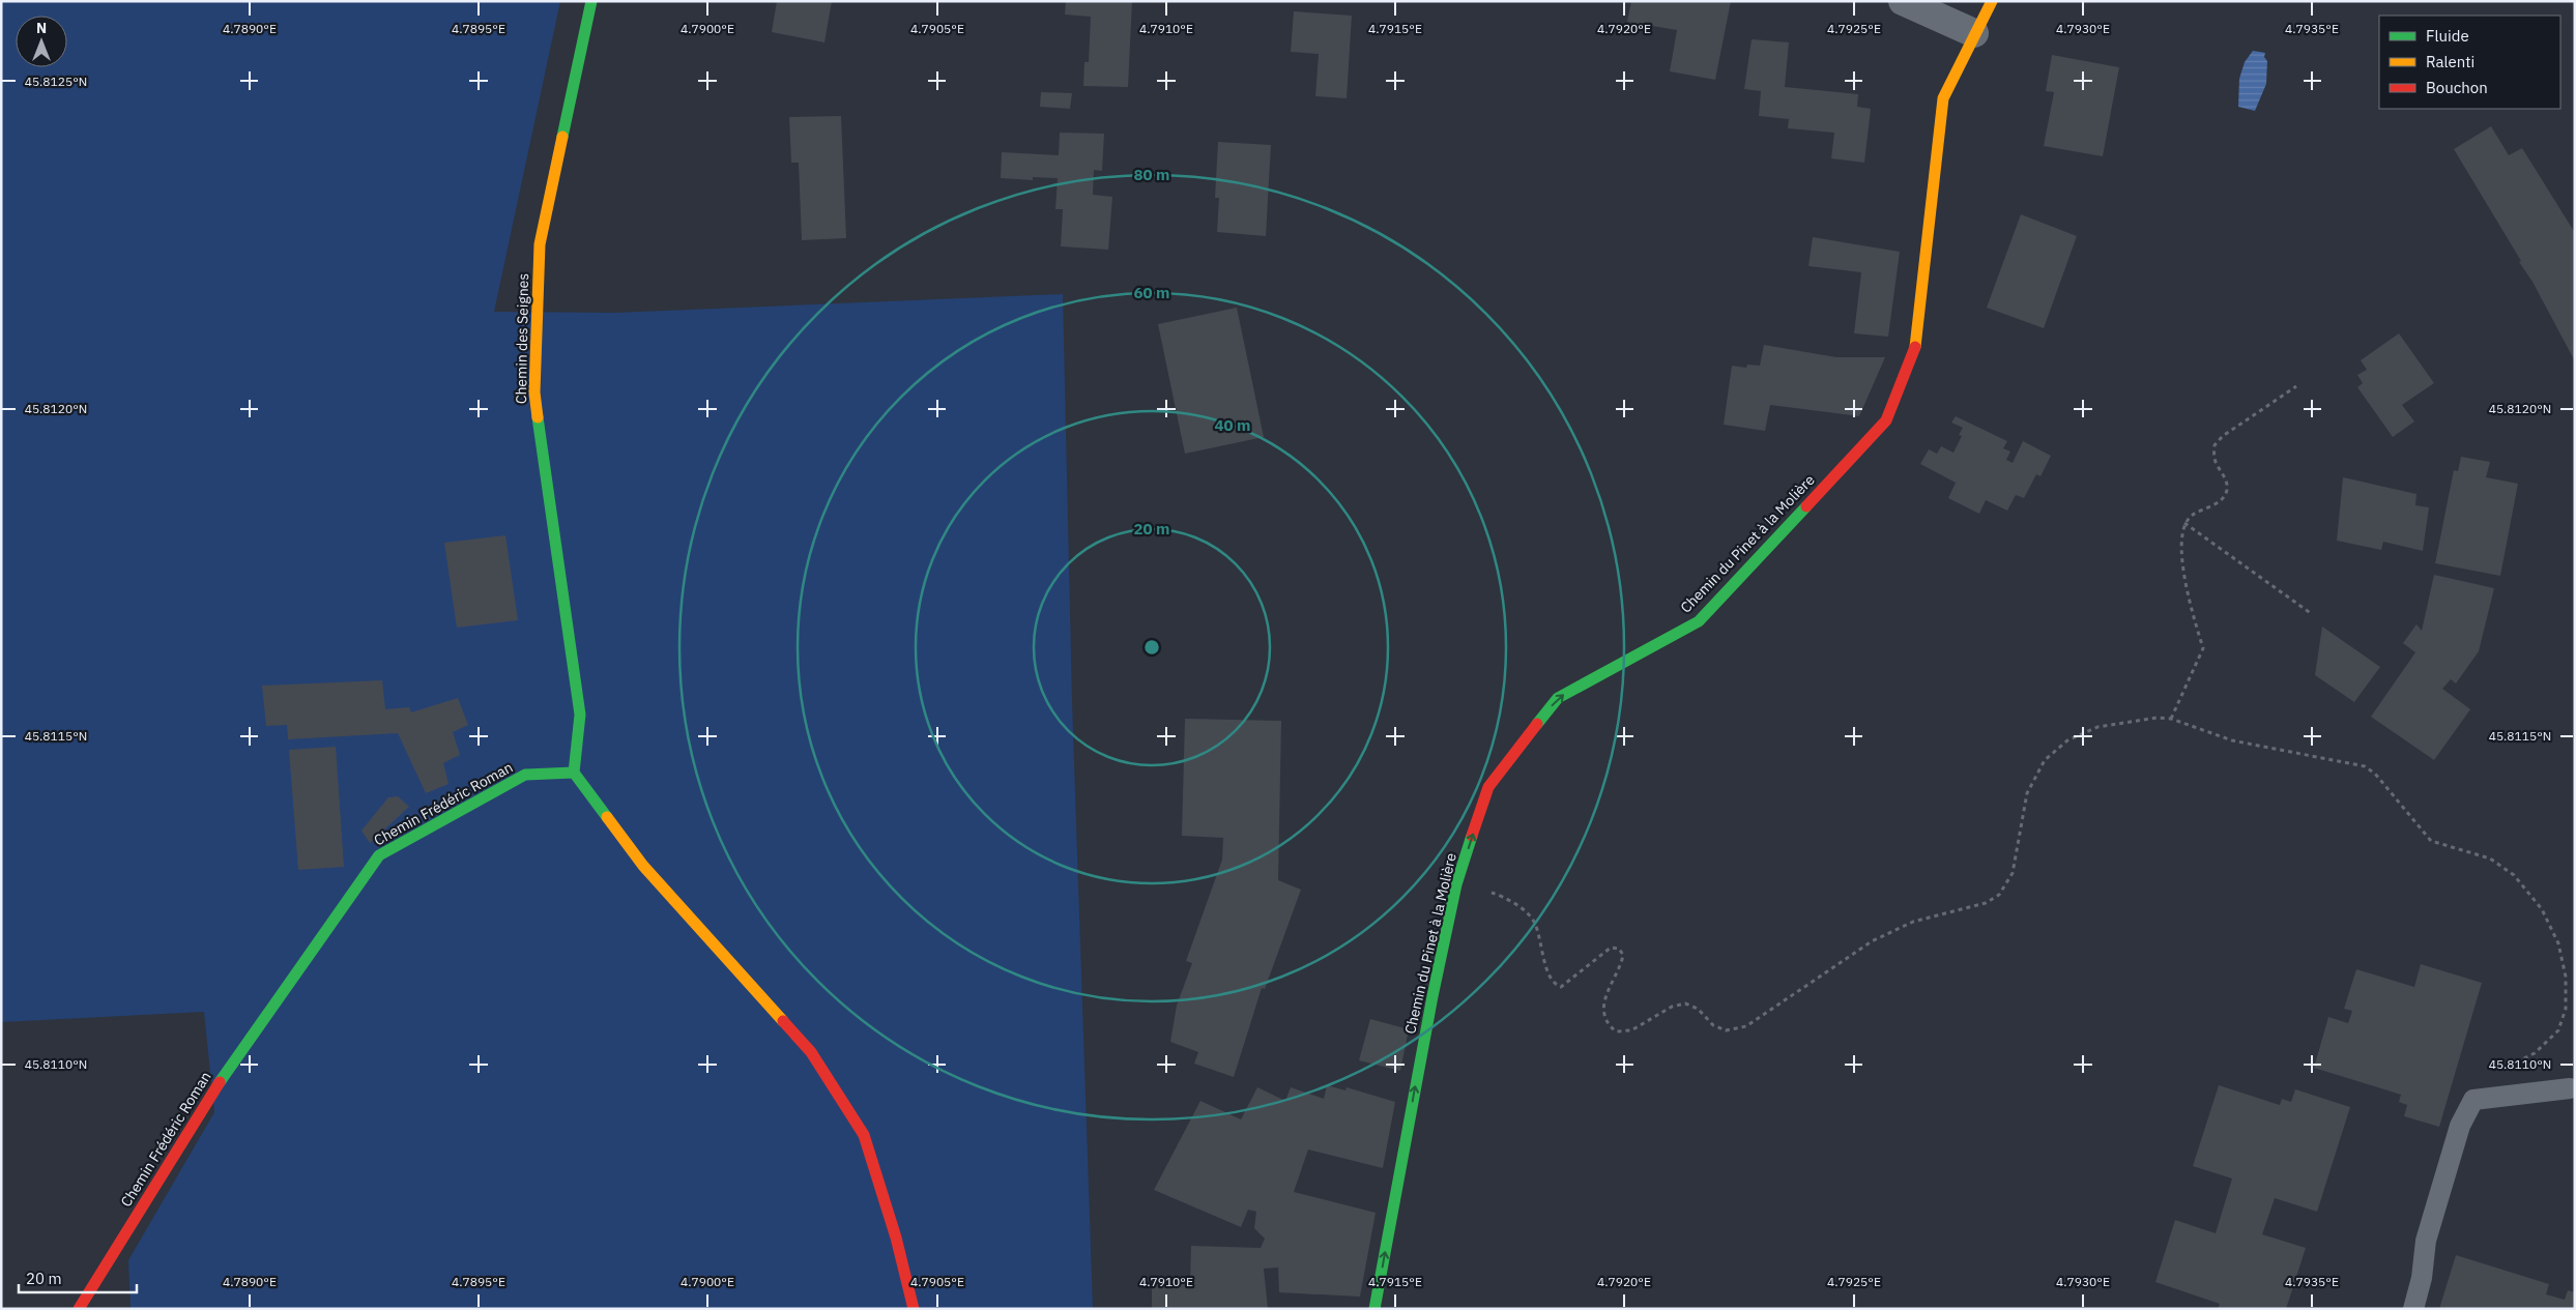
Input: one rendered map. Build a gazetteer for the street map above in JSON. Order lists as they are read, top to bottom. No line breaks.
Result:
{"streets":{"street":["Chemin des Seignes","Chemin du Pinet à la Molière","Chemin Frédéric Roman"]},"crossings":[["Chemin des Seignes","Chemin Frédéric Roman"]],"one_way":["Chemin du Pinet à la Molière"],"legend":["Fluide","Ralenti","Bouchon"],"scale_bar":"20 m","north":"top","coordinates":["4.7890°E","4.7895°E","4.7900°E","4.7905°E","4.7910°E","4.7915°E","4.7920°E","4.7925°E","4.7930°E","4.7935°E","45.8125°N","45.8120°N","45.8115°N","45.8110°N"],"rings":["80 m","60 m","40 m","20 m"]}
